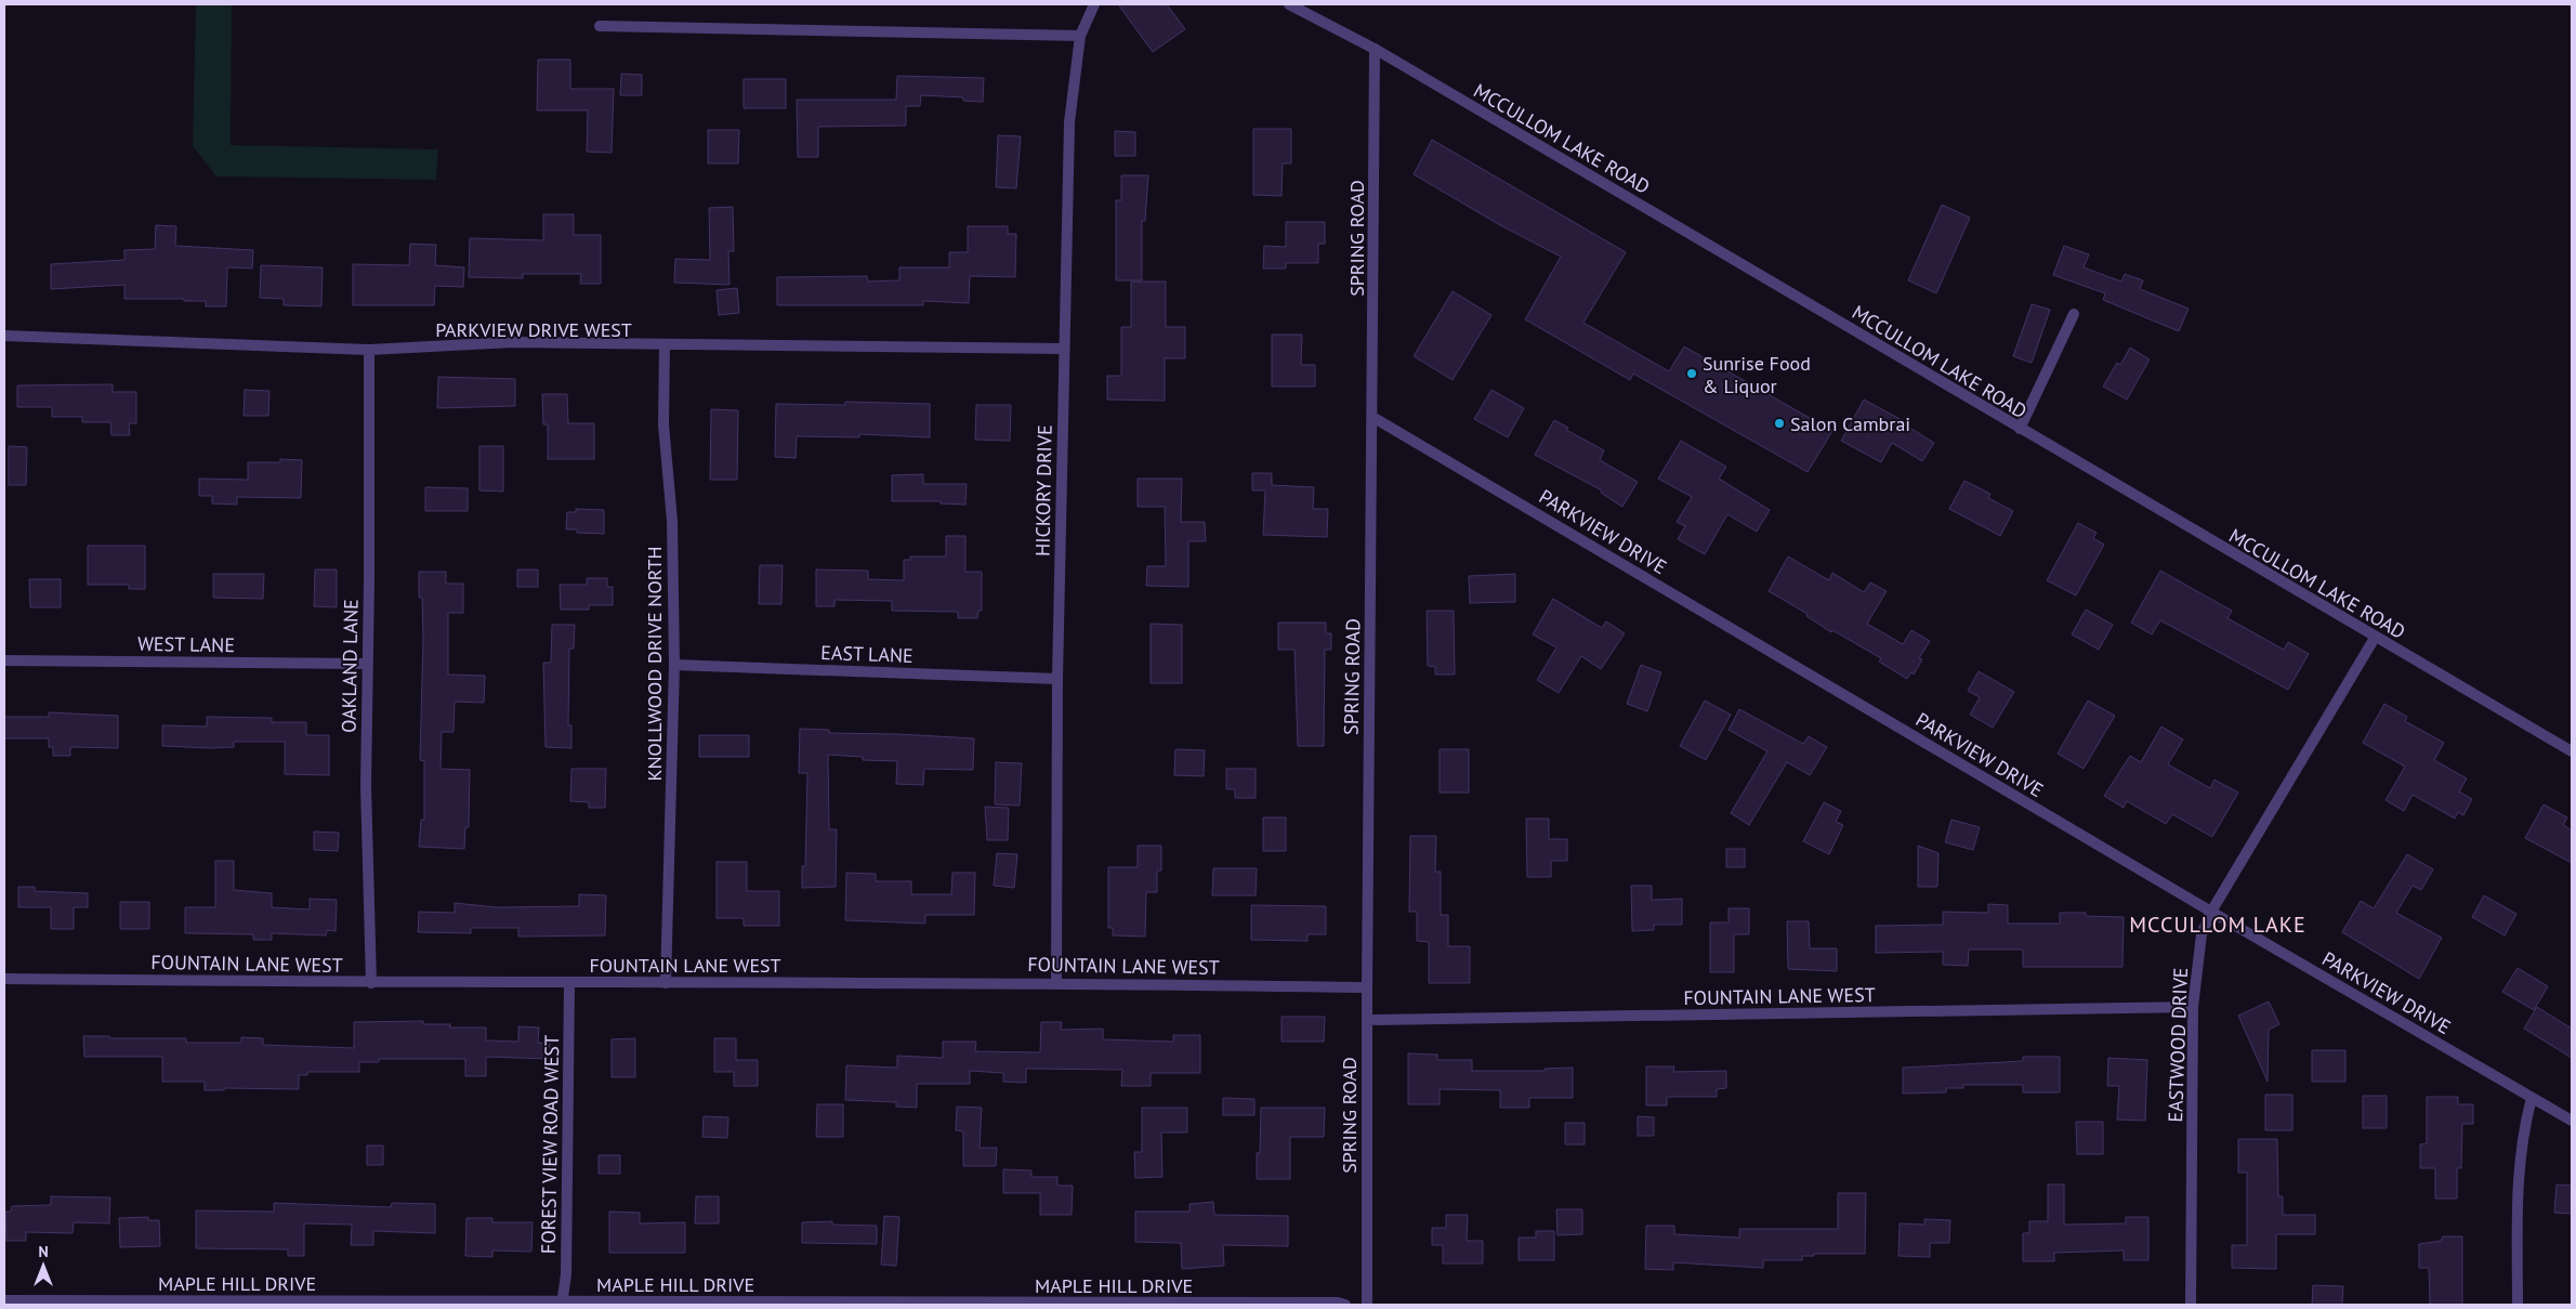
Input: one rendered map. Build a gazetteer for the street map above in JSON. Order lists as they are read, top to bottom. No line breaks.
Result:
{"streets":{"street":["MCCULLOM LAKE ROAD","SPRING ROAD","PARKVIEW DRIVE WEST","HICKORY DRIVE","PARKVIEW DRIVE","WEST LANE","EAST LANE","KNOLLWOOD DRIVE NORTH","OAKLAND LANE","FOUNTAIN LANE WEST","EASTWOOD DRIVE","FOREST VIEW ROAD WEST","MAPLE HILL DRIVE"]},"crossings":[["MCCULLOM LAKE ROAD","SPRING ROAD"],["MCCULLOM LAKE ROAD","EASTWOOD DRIVE"],["SPRING ROAD","PARKVIEW DRIVE"],["SPRING ROAD","FOUNTAIN LANE WEST"],["PARKVIEW DRIVE WEST","HICKORY DRIVE"],["PARKVIEW DRIVE WEST","KNOLLWOOD DRIVE NORTH"],["PARKVIEW DRIVE WEST","OAKLAND LANE"],["HICKORY DRIVE","EAST LANE"],["HICKORY DRIVE","FOUNTAIN LANE WEST"],["PARKVIEW DRIVE","EASTWOOD DRIVE"],["WEST LANE","OAKLAND LANE"],["EAST LANE","KNOLLWOOD DRIVE NORTH"],["KNOLLWOOD DRIVE NORTH","FOUNTAIN LANE WEST"],["OAKLAND LANE","FOUNTAIN LANE WEST"],["FOUNTAIN LANE WEST","EASTWOOD DRIVE"],["FOUNTAIN LANE WEST","FOREST VIEW ROAD WEST"],["FOREST VIEW ROAD WEST","MAPLE HILL DRIVE"]],"districts":["MCCULLOM LAKE"],"places":["Sunrise Food & Liquor","Salon Cambrai"],"north":"top"}
